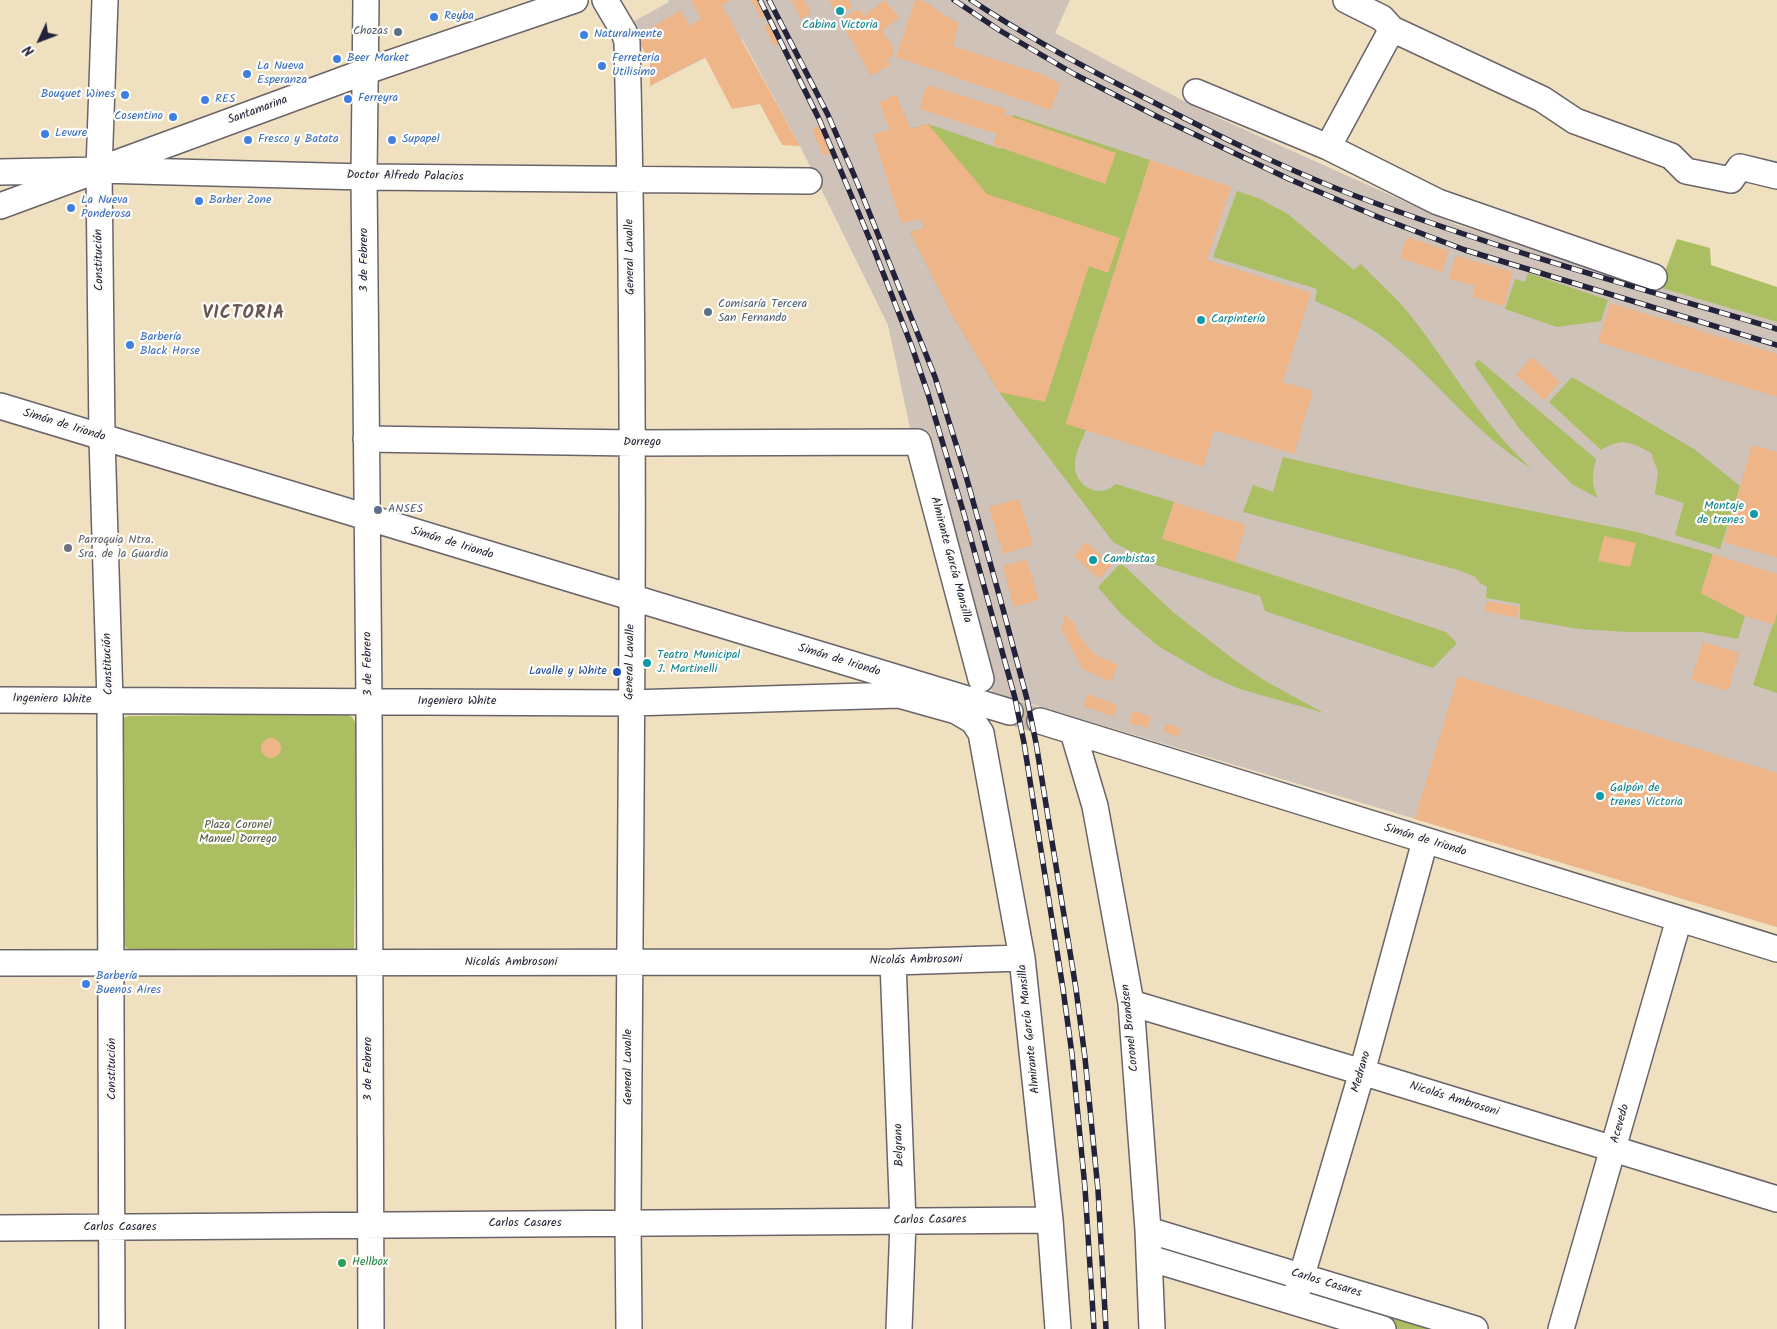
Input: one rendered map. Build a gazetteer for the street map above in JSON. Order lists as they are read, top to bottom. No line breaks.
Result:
{"streets":{"street":["Santamarina","Doctor Alfredo Palacios","General Lavalle","Constitución","3 de Febrero","Simón de Iriondo","Dorrego","Almirante García Mansilla","Ingeniero White","Nicolás Ambrosoni","Coronel Brandsen","Medrano","Acevedo","Belgrano","Carlos Casares"]},"crossings":[["Santamarina","Doctor Alfredo Palacios"],["Santamarina","Constitución"],["Santamarina","3 de Febrero"],["Doctor Alfredo Palacios","General Lavalle"],["Doctor Alfredo Palacios","Constitución"],["Doctor Alfredo Palacios","3 de Febrero"],["General Lavalle","Simón de Iriondo"],["General Lavalle","Dorrego"],["General Lavalle","Ingeniero White"],["General Lavalle","Nicolás Ambrosoni"],["General Lavalle","Carlos Casares"],["Constitución","Simón de Iriondo"],["Constitución","Ingeniero White"],["Constitución","Nicolás Ambrosoni"],["Constitución","Carlos Casares"],["3 de Febrero","Simón de Iriondo"],["3 de Febrero","Dorrego"],["3 de Febrero","Ingeniero White"],["3 de Febrero","Nicolás Ambrosoni"],["3 de Febrero","Carlos Casares"],["Simón de Iriondo","Almirante García Mansilla"],["Simón de Iriondo","Ingeniero White"],["Simón de Iriondo","Coronel Brandsen"],["Simón de Iriondo","Medrano"],["Simón de Iriondo","Acevedo"],["Dorrego","Almirante García Mansilla"],["Almirante García Mansilla","Nicolás Ambrosoni"],["Almirante García Mansilla","Carlos Casares"],["Nicolás Ambrosoni","Coronel Brandsen"],["Nicolás Ambrosoni","Medrano"],["Nicolás Ambrosoni","Acevedo"],["Nicolás Ambrosoni","Belgrano"],["Coronel Brandsen","Carlos Casares"],["Medrano","Carlos Casares"],["Belgrano","Carlos Casares"]],"districts":["VICTORIA"],"parks":["Plaza Coronel Manuel Dorrego"],"places":["Cabina Victoria","Reyba","Chozas","Naturalmente","Beer Market","Ferreteria Utilisimo","La Nueva Esperanza","Bouquet Wines","Ferreyra","RES","Cosentino","Levure","Fresco y Batata","Supapel","Barber Zone","La Nueva Ponderosa","Comisaría Tercera San Fernando","Carpintería","Barbería Black Horse","ANSES","Montaje de trenes","Parroquia Ntra. Sra. de la Guardia","Cambistas","Teatro Municipal J. Martinelli","Lavalle y White","Galpón de trenes Victoria","Barbería Buenos Aires","Hellbox"],"north":"bottom left"}
